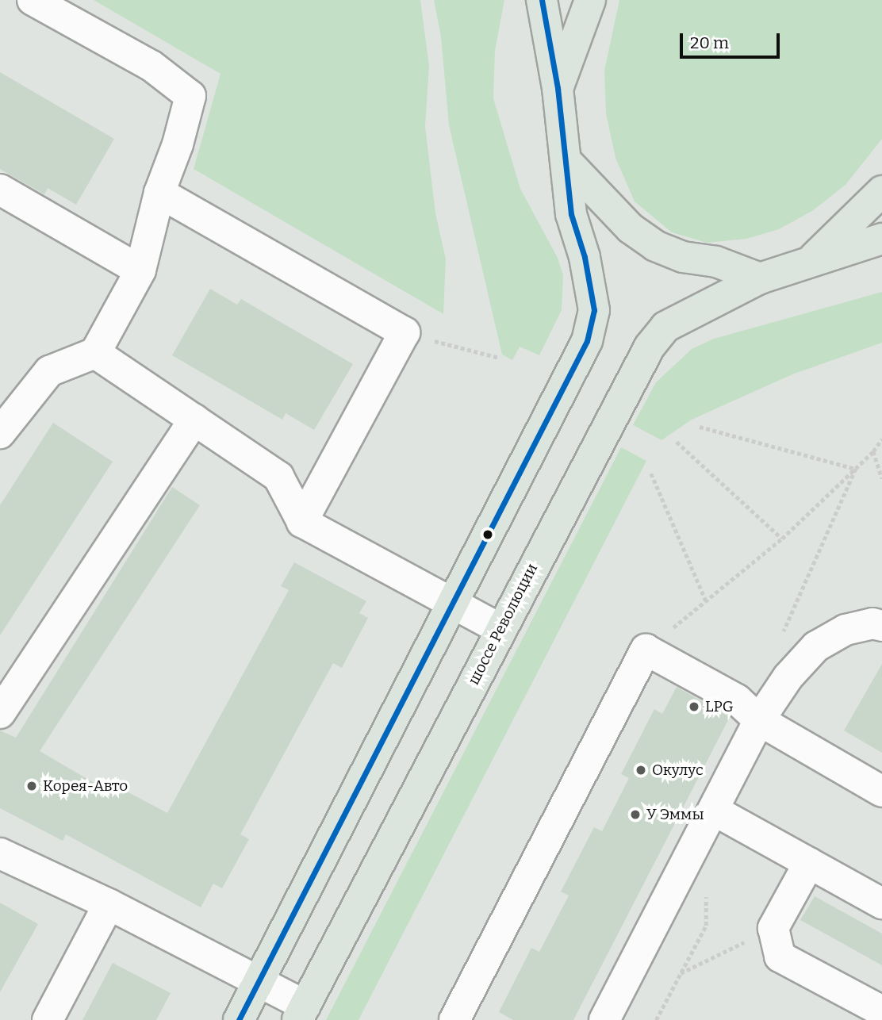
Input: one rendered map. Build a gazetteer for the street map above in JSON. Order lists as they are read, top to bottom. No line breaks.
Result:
{"streets":{"main road":["шоссе Революции"]},"places":["LPG","Окулус","Корея-Авто","У Эммы"],"scale_bar":"20 m"}
